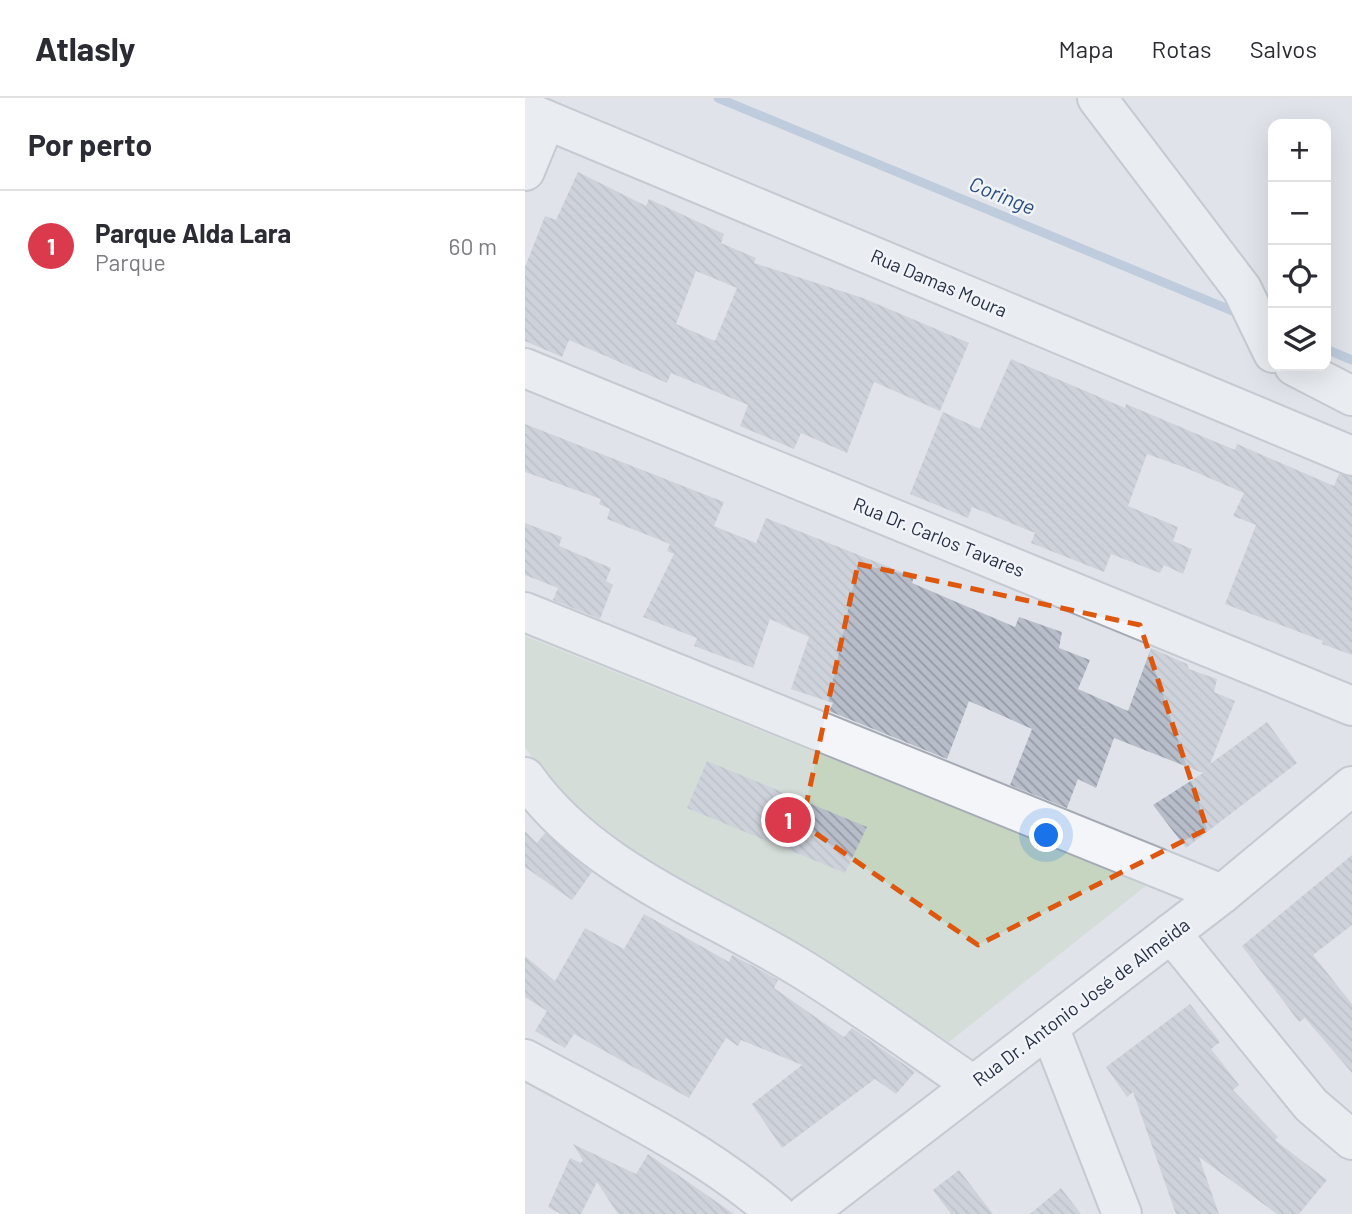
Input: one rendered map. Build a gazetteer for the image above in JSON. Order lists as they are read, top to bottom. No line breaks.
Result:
{"streets":{"street":["Rua Damas Moura","Rua Dr. Carlos Tavares","Rua Dr. Antonio José de Almeida"]},"water":["Coringe"],"page":{"header":"Atlasly","nav":["Mapa","Rotas","Salvos"],"heading":"Por perto","map_buttons":["+","−"],"list":[{"mark":"1","name":"Parque Alda Lara","note":"Parque","value":"60 m"}],"pins":"1"}}
